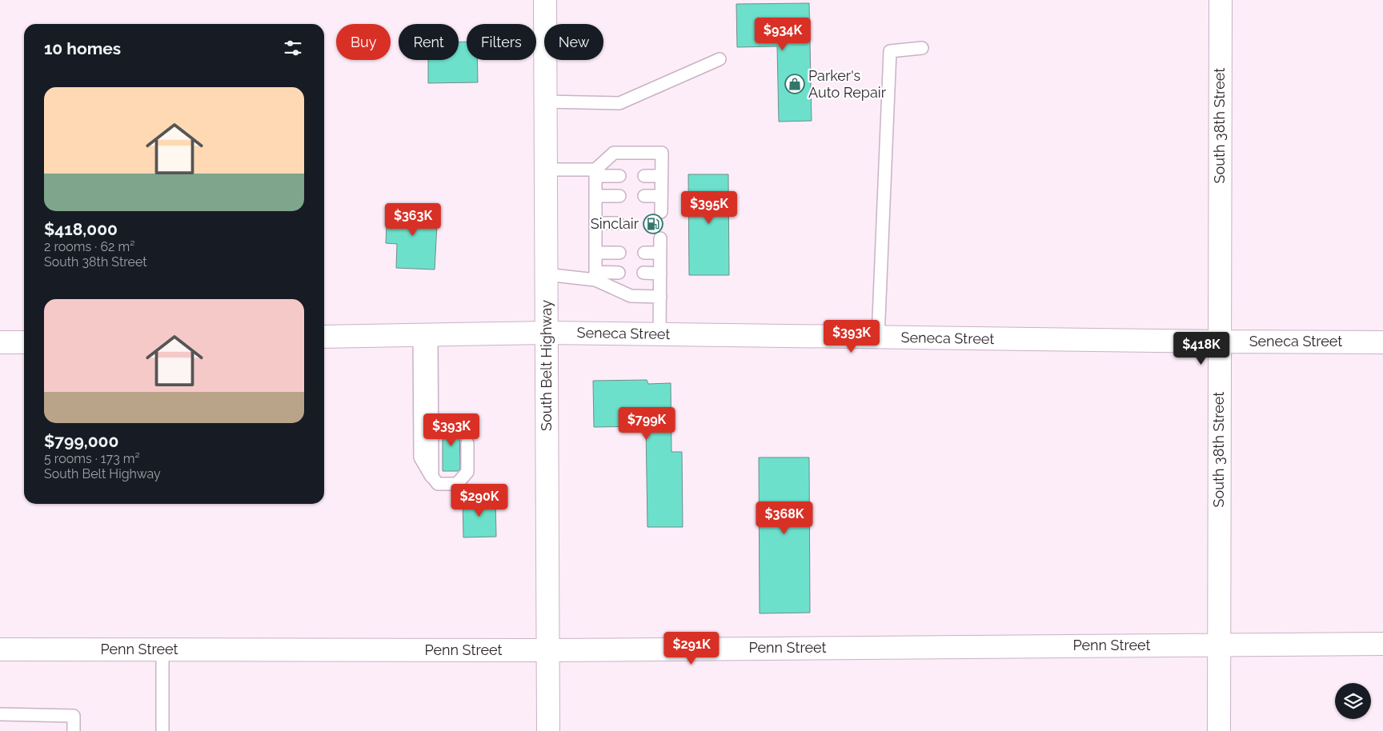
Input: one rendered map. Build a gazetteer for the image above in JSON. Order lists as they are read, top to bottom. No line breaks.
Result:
{"streets":{"street":["South 38th Street","Seneca Street","South Belt Highway","Penn Street"]},"crossings":[["South 38th Street","Seneca Street"],["South 38th Street","Penn Street"],["Seneca Street","South Belt Highway"],["South Belt Highway","Penn Street"]],"places":{"shop":["Parker's Auto Repair"],"fuel station":["Sinclair"]},"page":{"price":["$934K","$395K","$363K","$393K","$418K","$799K","$393K","$290K","$368K","$291K"],"chip":["Buy","Rent","Filters","New"],"heading":"10 homes","list":[{"name":"$418,000","note":"2 rooms · 62 m² · South 38th Street"},{"name":"$799,000","note":"5 rooms · 173 m² · South Belt Highway"}]}}
